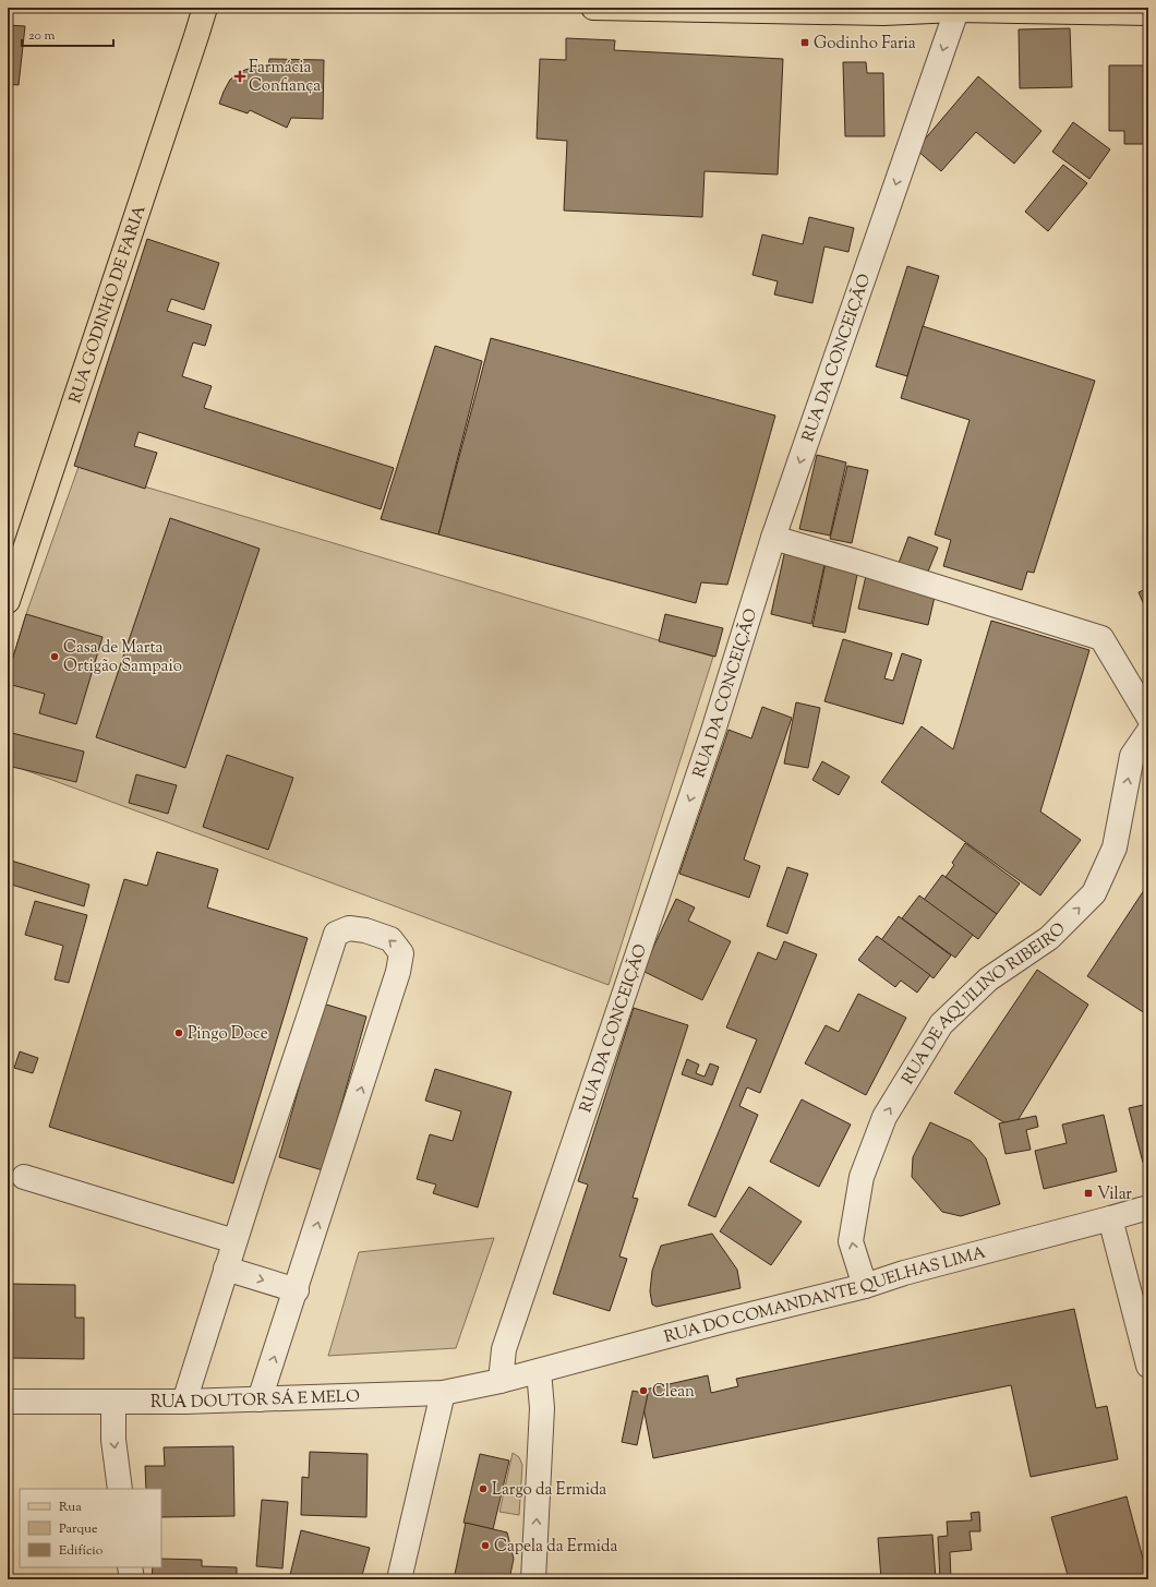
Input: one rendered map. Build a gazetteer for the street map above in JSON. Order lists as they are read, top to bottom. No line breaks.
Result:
{"streets":{"main road":["RUA GODINHO DE FARIA"],"street":["RUA DA CONCEIÇÃO","RUA DE AQUILINO RIBEIRO","RUA DO COMANDANTE QUELHAS LIMA","RUA DOUTOR SÁ E MELO"]},"crossings":[["RUA DA CONCEIÇÃO","RUA DO COMANDANTE QUELHAS LIMA"],["RUA DA CONCEIÇÃO","RUA DOUTOR SÁ E MELO"],["RUA DE AQUILINO RIBEIRO","RUA DO COMANDANTE QUELHAS LIMA"],["RUA DO COMANDANTE QUELHAS LIMA","RUA DOUTOR SÁ E MELO"]],"one_way":["RUA DA CONCEIÇÃO","RUA DE AQUILINO RIBEIRO"],"places":{"transit":["Godinho Faria","Vilar"],"health":["Farmácia Confiança"],"other":["Casa de Marta Ortigão Sampaio","Pingo Doce","Clean","Largo da Ermida","Capela da Ermida"]},"legend":["Rua","Parque","Edifício"],"scale_bar":"20 m"}
